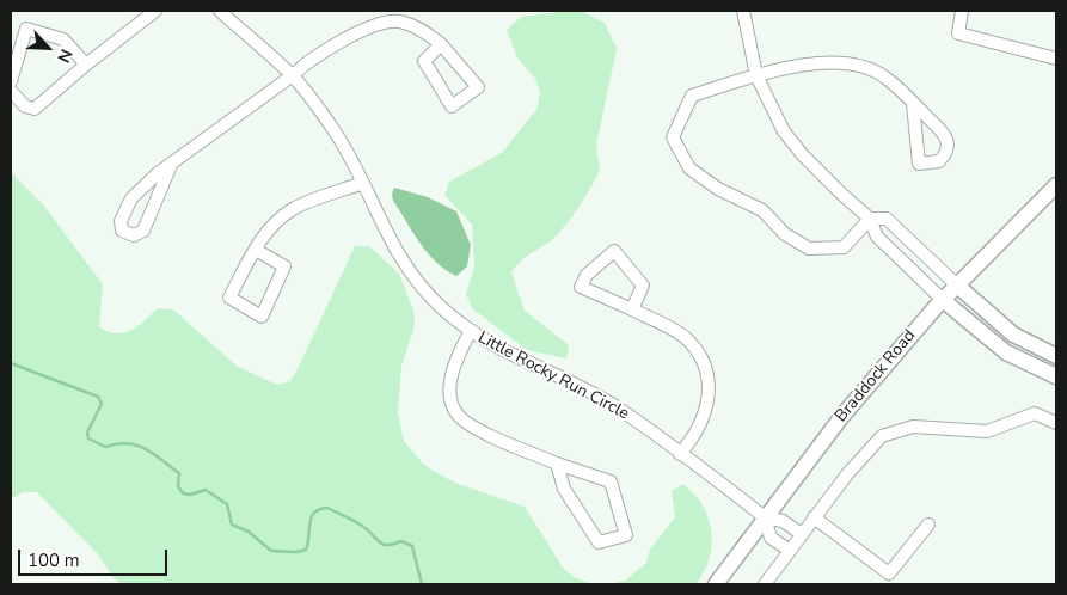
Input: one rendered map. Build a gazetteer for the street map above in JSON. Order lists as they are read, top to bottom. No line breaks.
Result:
{"streets":{"street":["Little Rocky Run Circle","Braddock Road"]},"crossings":[["Little Rocky Run Circle","Braddock Road"]],"scale_bar":"100 m","north":"bottom right"}
